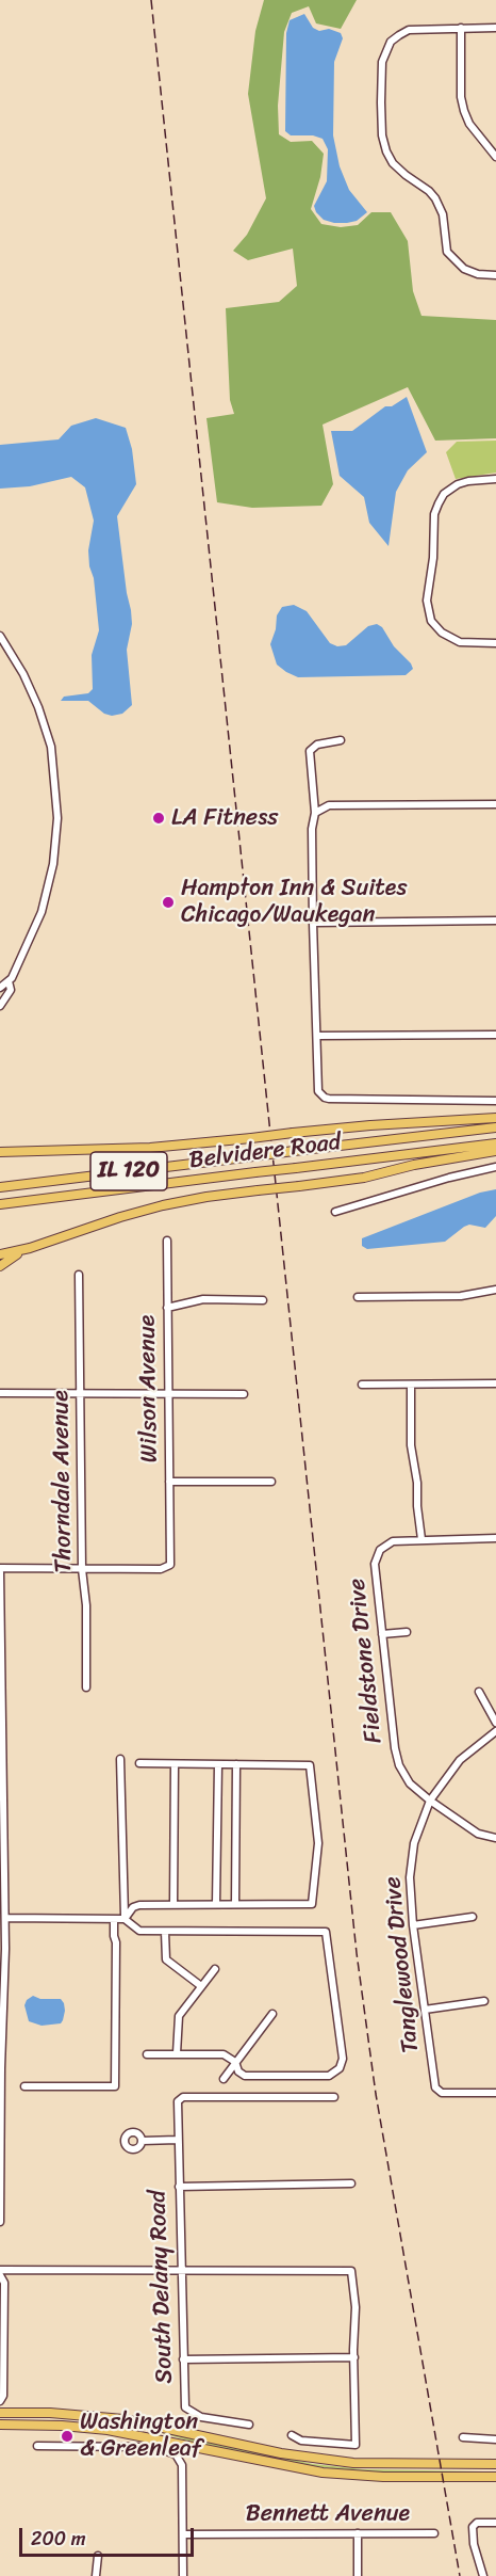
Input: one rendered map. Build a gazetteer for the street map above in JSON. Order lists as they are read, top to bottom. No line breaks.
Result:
{"streets":{"main road":["Belvidere Road","IL 120"],"street":["Wilson Avenue","Thorndale Avenue","Fieldstone Drive","Tanglewood Drive","South Delany Road","Bennett Avenue"]},"crossings":[["Wilson Avenue","Thorndale Avenue"],["Fieldstone Drive","Tanglewood Drive"]],"places":["LA Fitness","Hampton Inn & Suites Chicago/Waukegan","Washington & Greenleaf"],"scale_bar":"200 m"}
